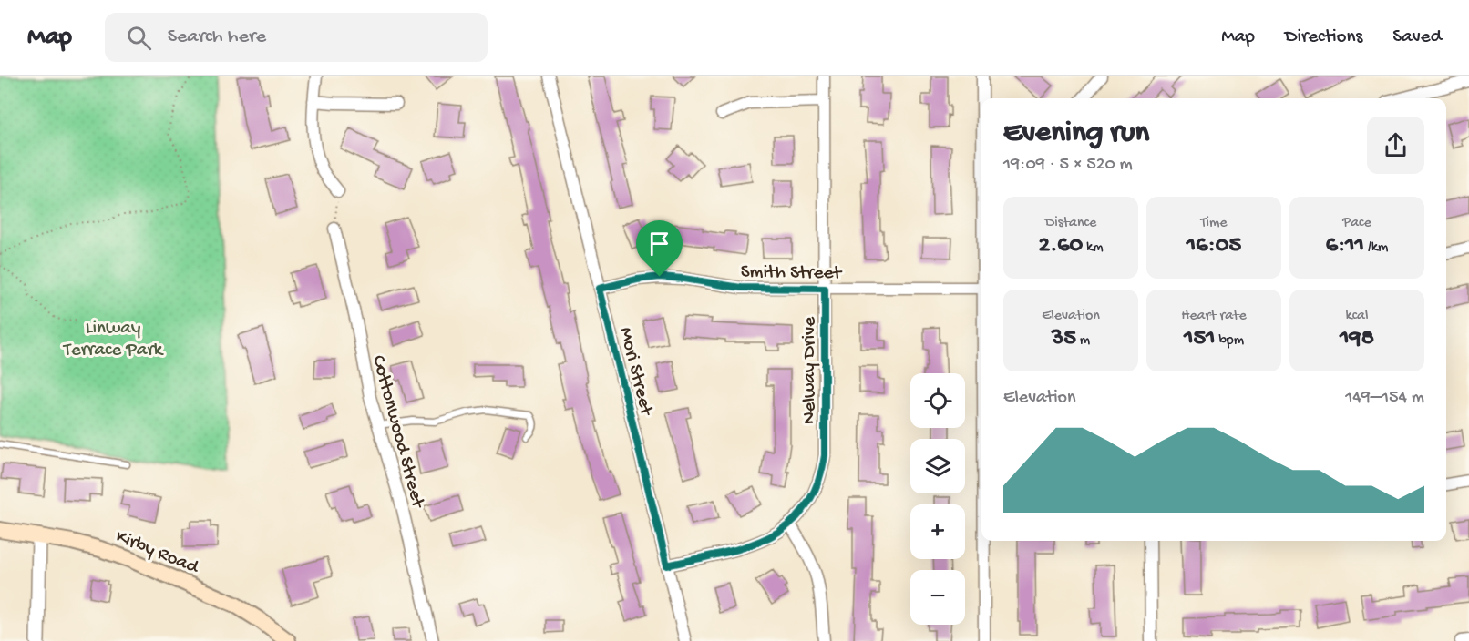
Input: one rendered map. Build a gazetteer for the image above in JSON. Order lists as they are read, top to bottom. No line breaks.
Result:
{"streets":{"main road":["Kirby Road"],"street":["Smith Street","Mori Street","Nelway Drive","Cottonwood Street"]},"crossings":[["Smith Street","Mori Street"],["Smith Street","Nelway Drive"],["Mori Street","Nelway Drive"]],"parks":["Linway Terrace Park"],"page":{"header":"Map","search":"Search here","nav":["Map","Directions","Saved"],"heading":["Evening run","19:09 · 5 × 520 m"],"stats":[["Distance","2.60 km"],["Time","16:05"],["Pace","6:11 /km"],["Elevation","35 m"],["Heart rate","151 bpm"],["kcal","198"]],"map_buttons":["+","−"],"chart":["Elevation","149–154 m"]}}
